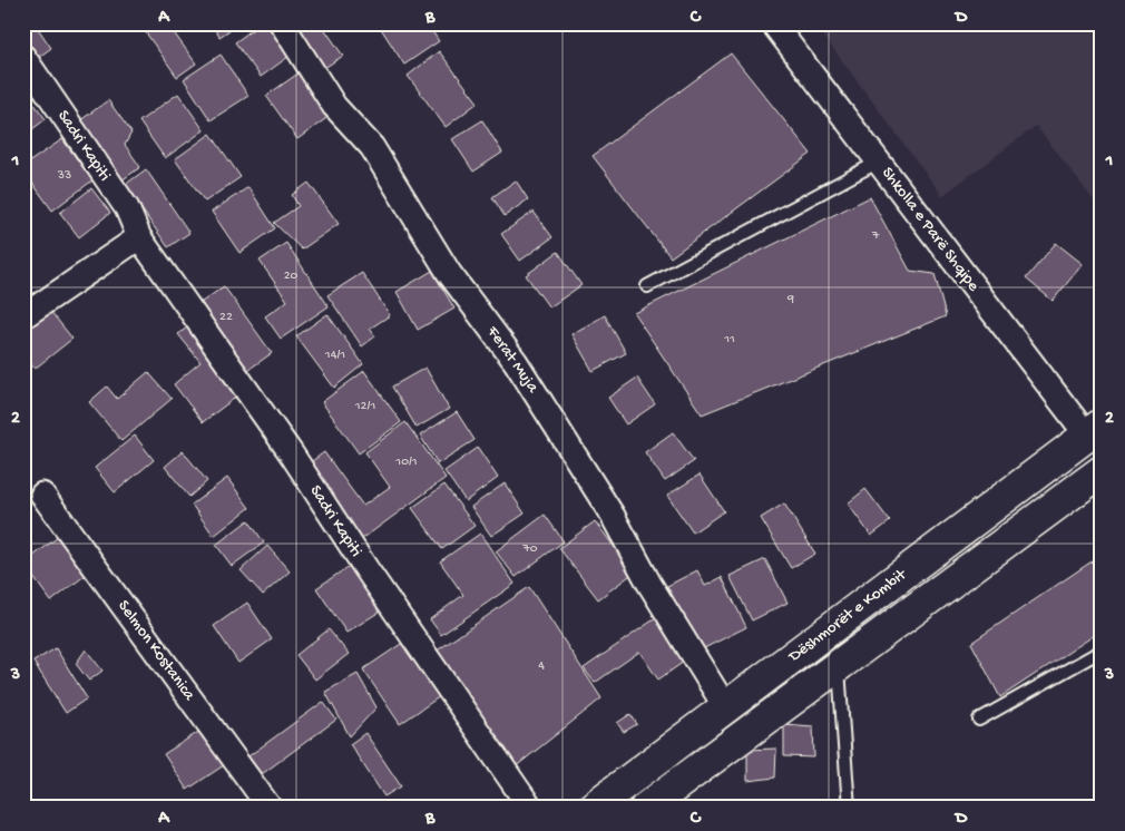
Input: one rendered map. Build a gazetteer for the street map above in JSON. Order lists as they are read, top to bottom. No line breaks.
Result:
{"streets":{"street":["Sadri Kapiti","Shkolla e Parë Shqipe","Ferat Muja","Dëshmorët e Kombit","Selmon Kostanica"]},"crossings":[["Shkolla e Parë Shqipe","Dëshmorët e Kombit"],["Ferat Muja","Dëshmorët e Kombit"]],"house_numbers":["33","7","20","9","22","11","14/1","12/1","10/1","70","4"],"grid":{"columns":["A","B","C","D"],"rows":["1","2","3"]}}
